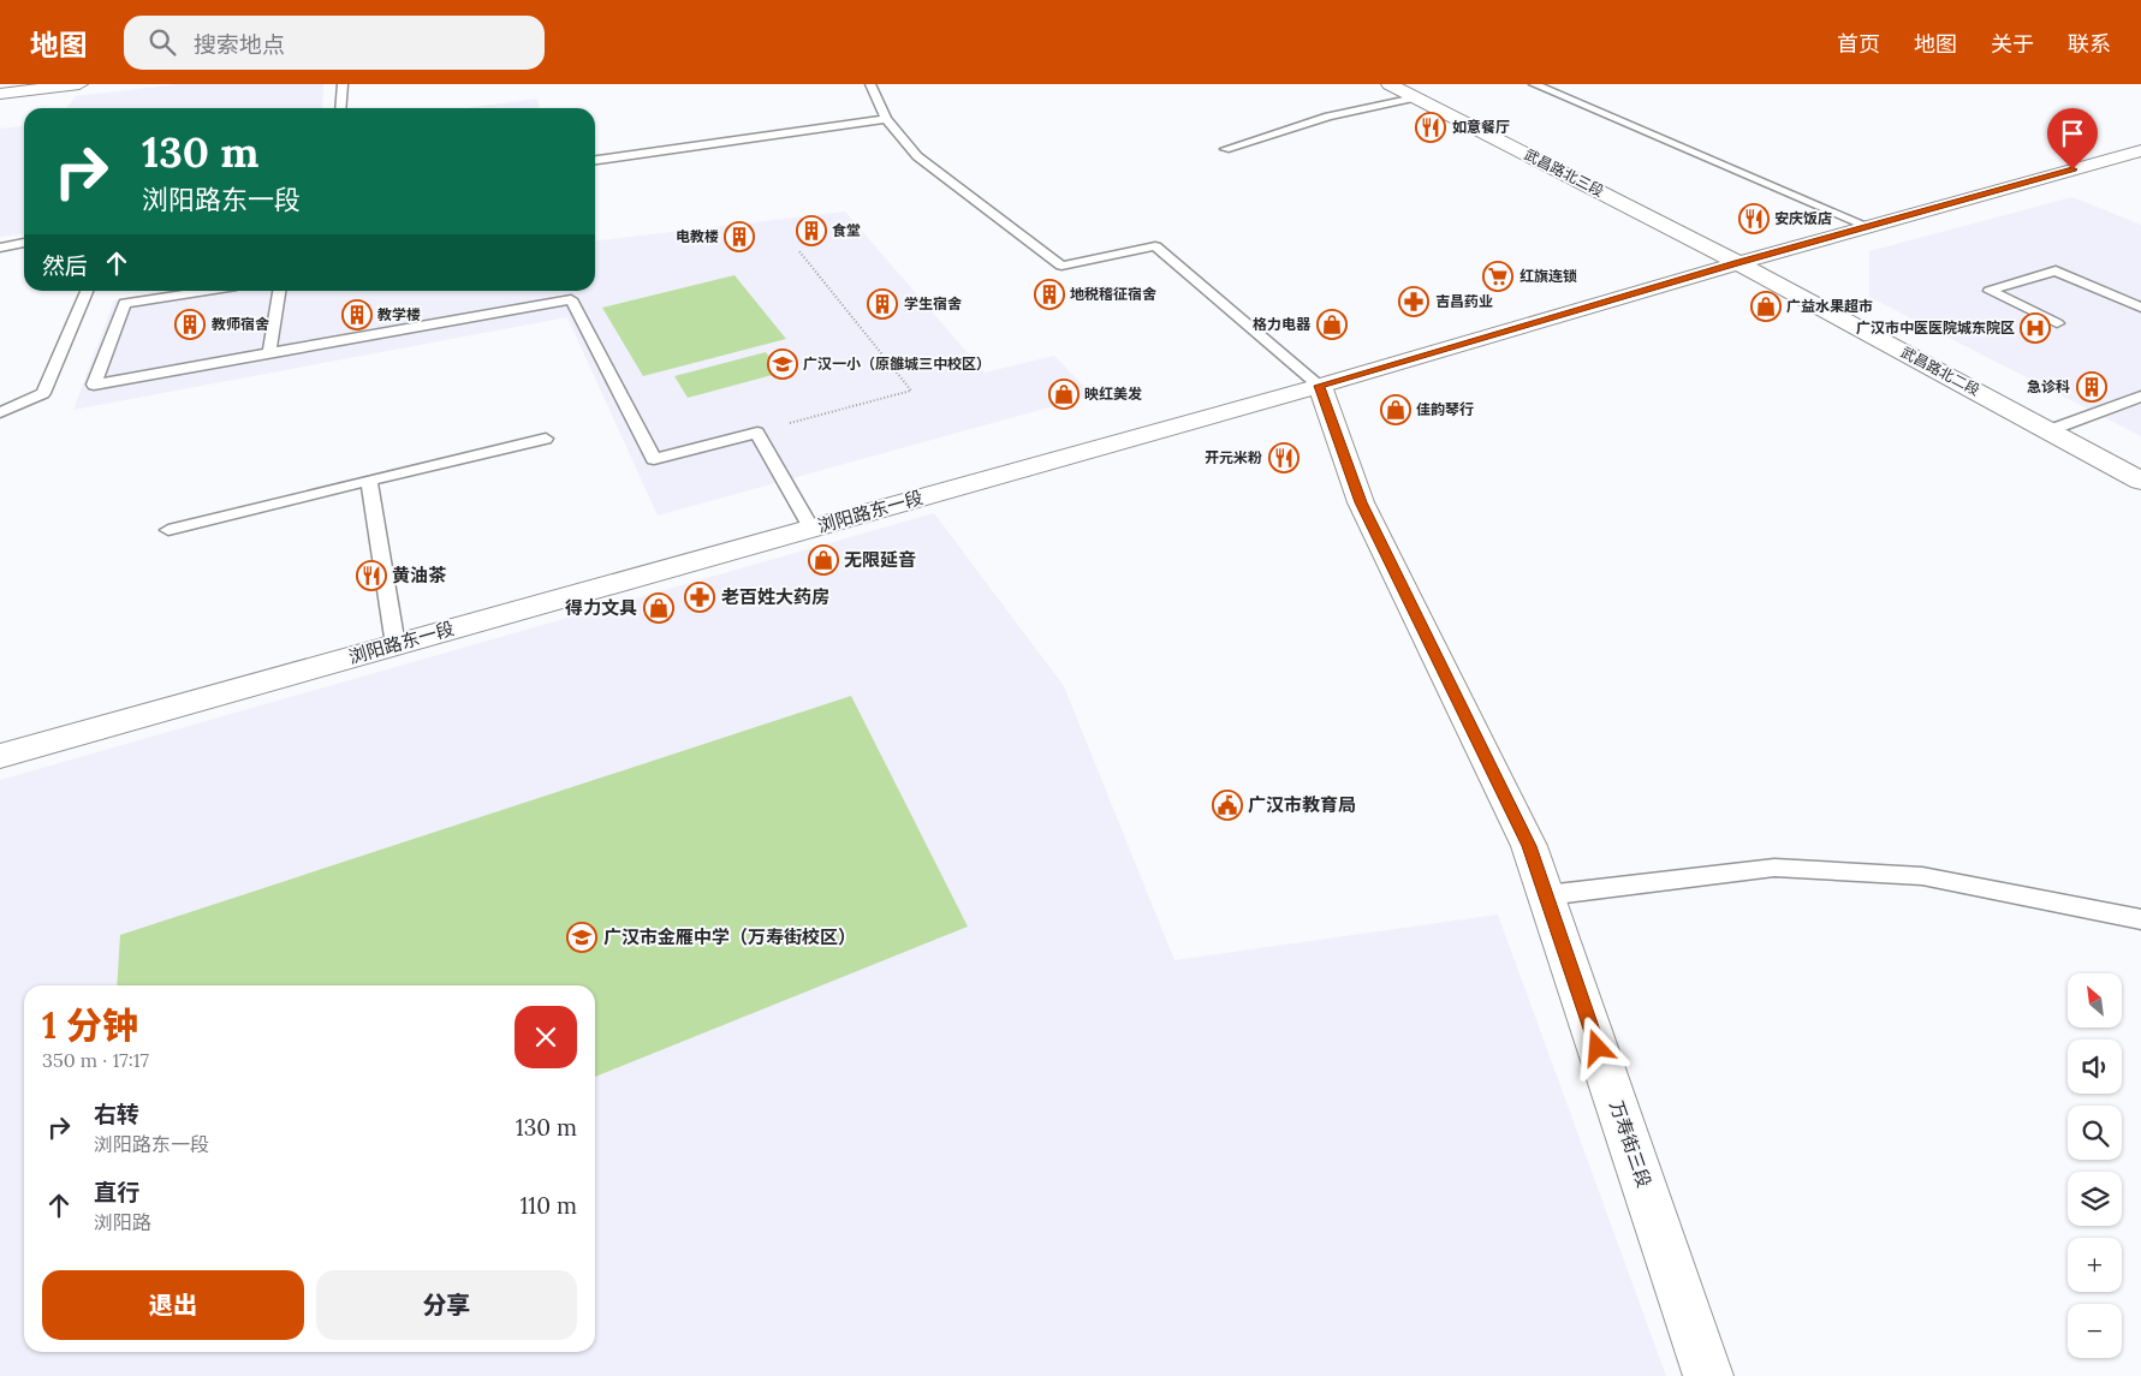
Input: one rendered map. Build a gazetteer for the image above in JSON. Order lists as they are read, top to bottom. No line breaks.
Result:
{"streets":{"street":["武昌路北三段","武昌路北二段","浏阳路东一段","万寿街三段"]},"crossings":[["武昌路北三段","武昌路北二段"],["武昌路北三段","浏阳路东一段"],["武昌路北二段","浏阳路东一段"],["浏阳路东一段","万寿街三段"]],"places":{"restaurant":["如意餐厅","安庆饭店","开元米粉","黄油茶"],"building":["食堂","电教楼","地税稽征宿舍","学生宿舍","教学楼","教师宿舍","急诊科"],"supermarket":["红旗连锁"],"pharmacy":["吉昌药业","老百姓大药房"],"shop":["广益水果超市","格力电器","映红美发","佳韵琴行","无限延音","得力文具"],"hospital":["广汉市中医医院城东院区"],"school or university":["广汉一小（原雒城三中校区）","广汉市金雁中学（万寿街校区）"],"public building":["广汉市教育局"]},"north":"top left","page":{"header":"地图","search":"搜索地点","nav":["首页","地图","关于","联系"],"turn":["130 m","浏阳路东一段"],"then":"然后","map_buttons":["+","−"],"heading":["1 分钟","350 m · 17:17"],"list":[{"name":"右转","note":"浏阳路东一段","value":"130 m"},{"name":"直行","note":"浏阳路","value":"110 m"}],"buttons":["退出","分享"]}}
